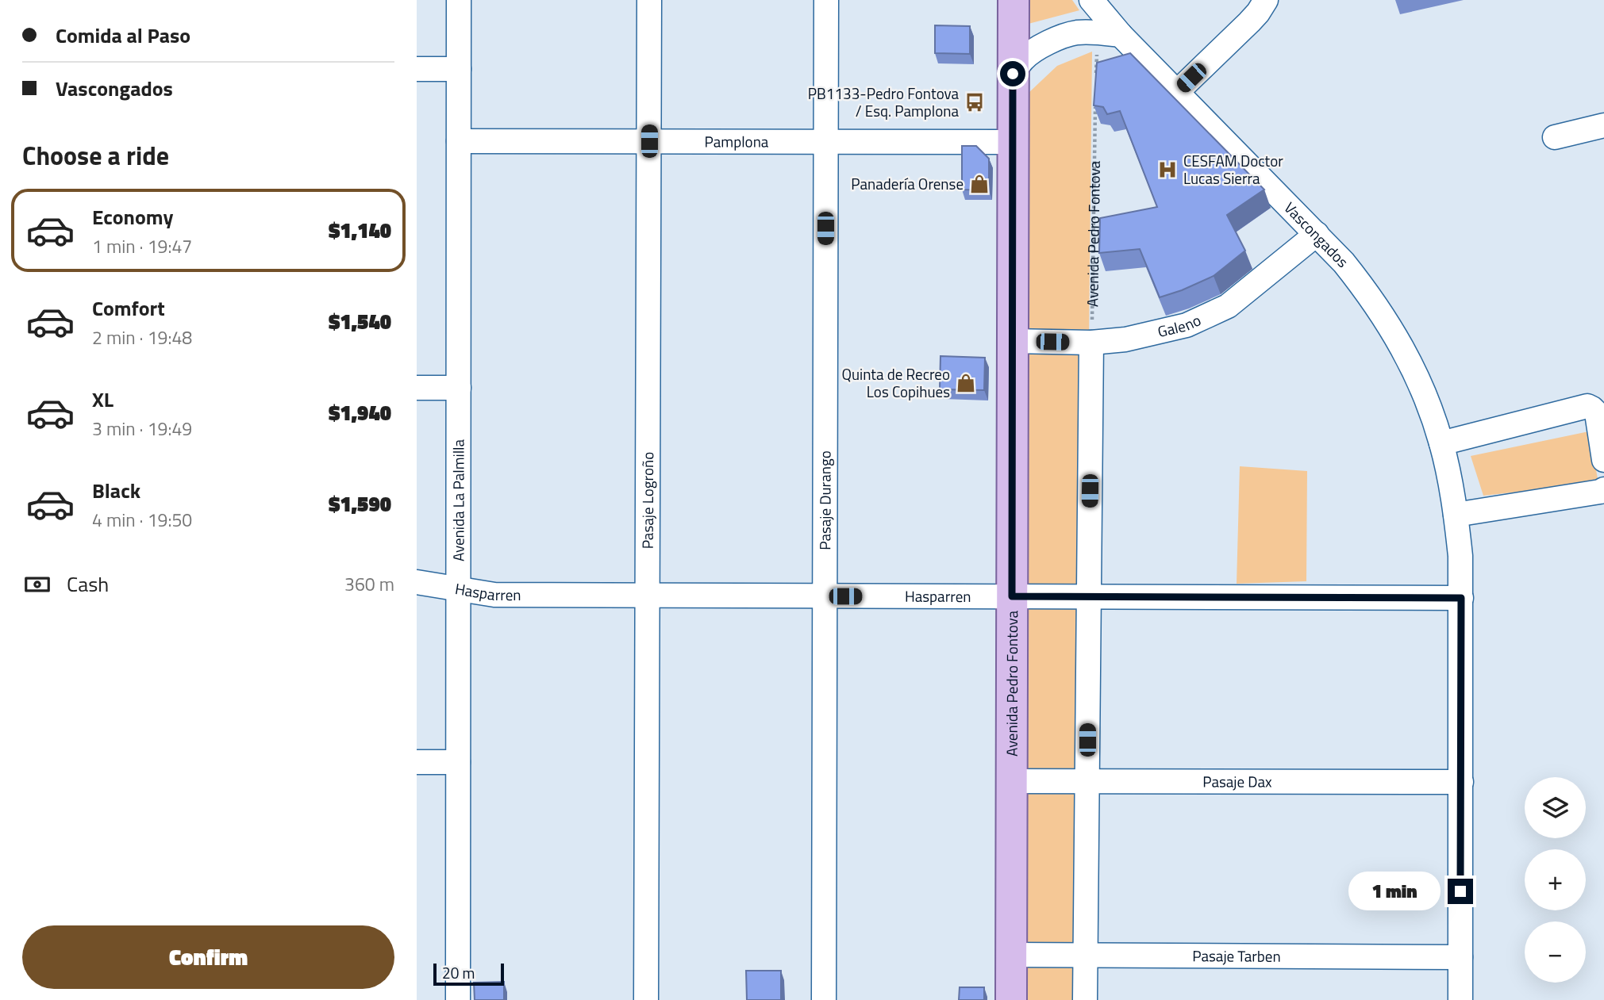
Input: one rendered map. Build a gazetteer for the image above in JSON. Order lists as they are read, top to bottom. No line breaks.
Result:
{"streets":{"main road":["Avenida Pedro Fontova"],"street":["Pamplona","Vascongados","Galeno","Avenida La Palmilla","Pasaje Logroño","Pasaje Durango","Hasparren","Pasaje Dax","Pasaje Tarben"]},"crossings":[["Pamplona","Avenida Pedro Fontova"],["Pamplona","Avenida La Palmilla"],["Pamplona","Pasaje Logroño"],["Pamplona","Pasaje Durango"],["Avenida Pedro Fontova","Galeno"],["Avenida Pedro Fontova","Hasparren"],["Avenida Pedro Fontova","Pasaje Dax"],["Avenida Pedro Fontova","Pasaje Tarben"],["Vascongados","Galeno"],["Vascongados","Hasparren"],["Vascongados","Pasaje Dax"],["Vascongados","Pasaje Tarben"],["Avenida La Palmilla","Hasparren"],["Pasaje Logroño","Hasparren"],["Pasaje Durango","Hasparren"]],"places":{"bus stop":["PB1133-Pedro Fontova / Esq. Pamplona"],"hospital":["CESFAM Doctor Lucas Sierra"],"shop":["Panadería Orense","Quinta de Recreo Los Copihues"]},"scale_bar":"20 m","page":{"banner":["Comida al Paso","Vascongados"],"heading":"Choose a ride","list":[{"name":"Economy","note":"1 min · 19:47","value":"$1,140"},{"name":"Comfort","note":"2 min · 19:48","value":"$1,540"},{"name":"XL","note":"3 min · 19:49","value":"$1,940"},{"name":"Black","note":"4 min · 19:50","value":"$1,590"}],"pay":["Cash","360 m"],"map_buttons":["+","−"],"bubble":"1 min","buttons":"Confirm","scale":"20 m"}}
